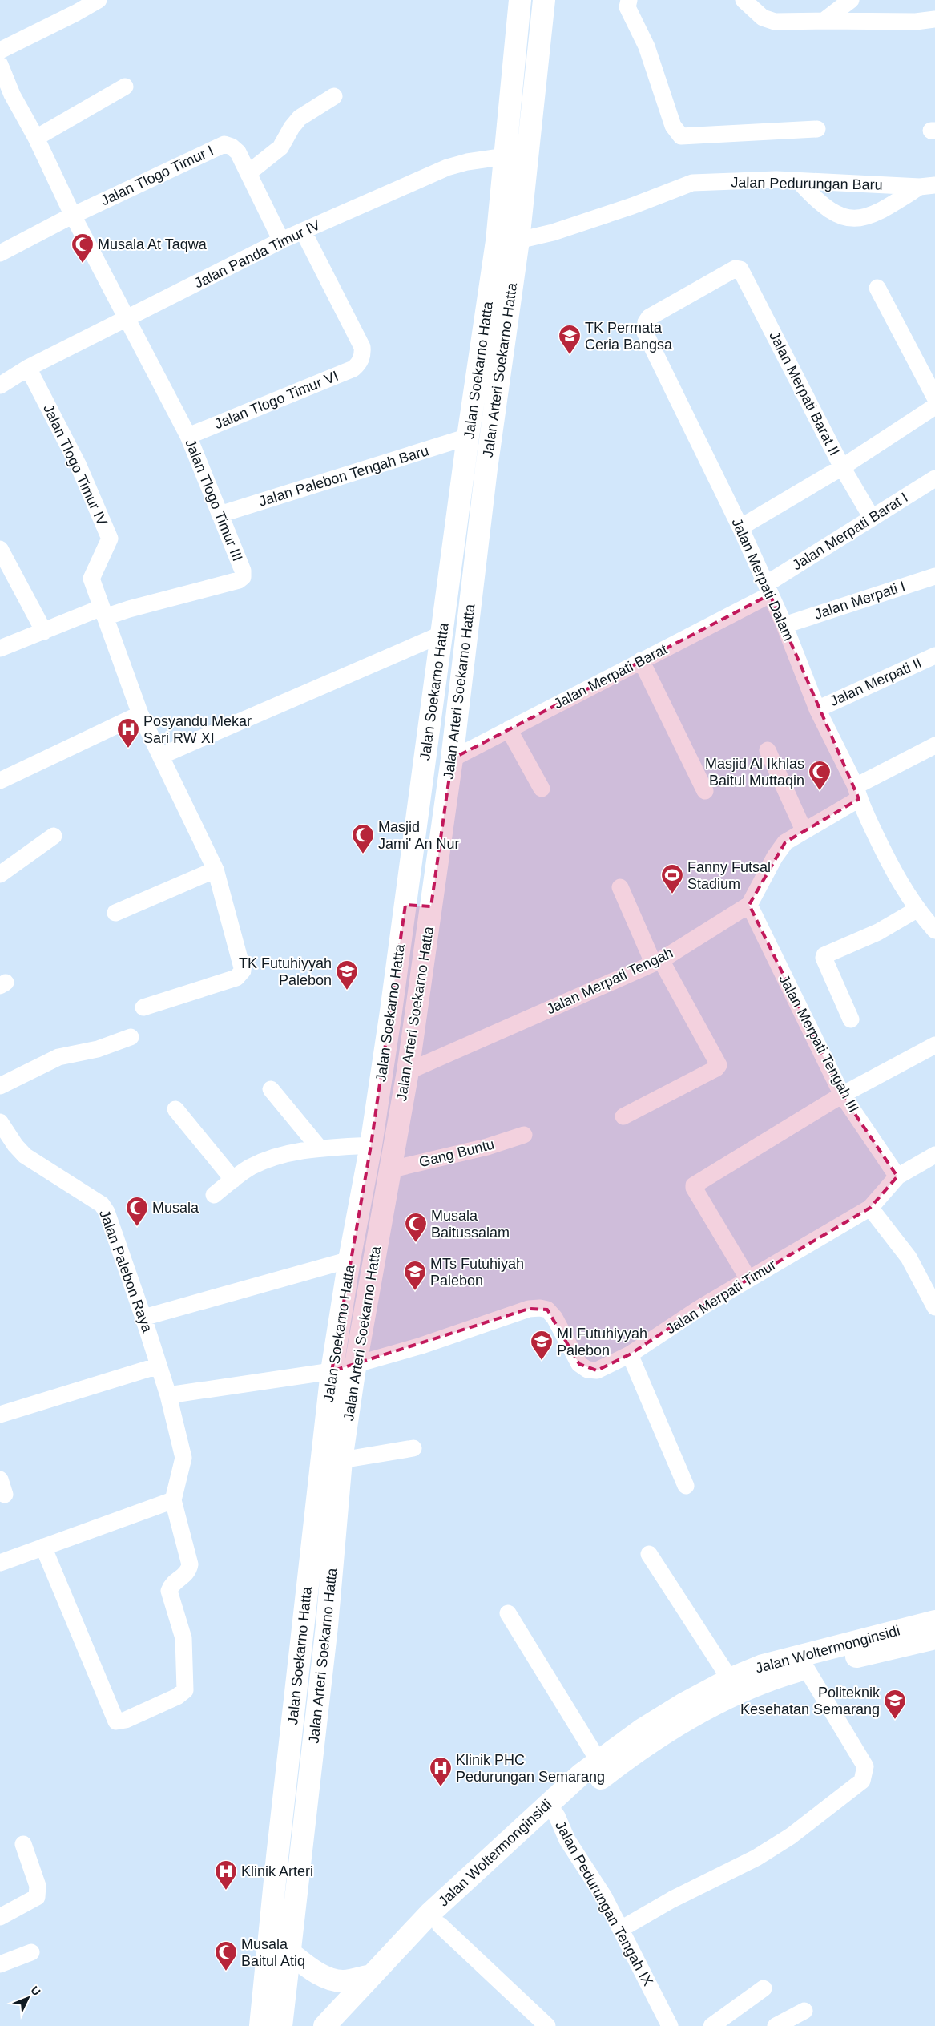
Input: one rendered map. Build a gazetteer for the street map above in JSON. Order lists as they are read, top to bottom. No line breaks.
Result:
{"streets":{"main road":["Jalan Soekarno Hatta","Jalan Arteri Soekarno Hatta","Jalan Woltermonginsidi"],"street":["Jalan Tlogo Timur I","Jalan Pedurungan Baru","Jalan Panda Timur IV","Jalan Merpati Barat II","Jalan Tlogo Timur VI","Jalan Tlogo Timur IV","Jalan Palebon Tengah Baru","Jalan Tlogo Timur III","Jalan Merpati Barat I","Jalan Merpati Dalam","Jalan Merpati I","Jalan Merpati Barat","Jalan Merpati II","Jalan Merpati Tengah","Jalan Merpati Tengah III","Gang Buntu","Jalan Palebon Raya","Jalan Merpati Timur","Jalan Pedurungan Tengah IX"]},"crossings":[["Jalan Tlogo Timur I","Jalan Panda Timur IV"],["Jalan Tlogo Timur I","Jalan Tlogo Timur III"],["Jalan Pedurungan Baru","Jalan Soekarno Hatta"],["Jalan Pedurungan Baru","Jalan Arteri Soekarno Hatta"],["Jalan Panda Timur IV","Jalan Soekarno Hatta"],["Jalan Panda Timur IV","Jalan Arteri Soekarno Hatta"],["Jalan Panda Timur IV","Jalan Tlogo Timur VI"],["Jalan Panda Timur IV","Jalan Tlogo Timur IV"],["Jalan Panda Timur IV","Jalan Tlogo Timur III"],["Jalan Soekarno Hatta","Jalan Palebon Tengah Baru"],["Jalan Arteri Soekarno Hatta","Jalan Merpati Barat"],["Jalan Arteri Soekarno Hatta","Jalan Merpati Tengah"],["Jalan Arteri Soekarno Hatta","Gang Buntu"],["Jalan Arteri Soekarno Hatta","Jalan Merpati Timur"],["Jalan Merpati Barat II","Jalan Merpati Barat I"],["Jalan Merpati Barat II","Jalan Merpati Dalam"],["Jalan Tlogo Timur VI","Jalan Tlogo Timur III"],["Jalan Tlogo Timur IV","Jalan Tlogo Timur III"],["Jalan Palebon Tengah Baru","Jalan Tlogo Timur III"],["Jalan Merpati Barat I","Jalan Merpati Dalam"],["Jalan Merpati Barat I","Jalan Merpati Barat"],["Jalan Merpati Dalam","Jalan Merpati I"],["Jalan Merpati Dalam","Jalan Merpati Barat"],["Jalan Merpati Dalam","Jalan Merpati II"],["Jalan Merpati Dalam","Jalan Merpati Tengah"],["Jalan Merpati Tengah","Jalan Merpati Tengah III"],["Jalan Merpati Tengah III","Jalan Merpati Timur"],["Jalan Woltermonginsidi","Jalan Pedurungan Tengah IX"]],"places":{"mosque":["Musala At Taqwa","Masjid Al Ikhlas Baitul Muttaqin","Masjid Jami' An Nur","Musala","Musala Baitussalam","Musala Baitul Atiq"],"school or university":["TK Permata Ceria Bangsa","TK Futuhiyyah Palebon","MTs Futuhiyah Palebon","MI Futuhiyyah Palebon","Politeknik Kesehatan Semarang"],"hospital":["Posyandu Mekar Sari RW XI","Klinik PHC Pedurungan Semarang","Klinik Arteri"],"sports":["Fanny Futsal Stadium"]},"north":"top right"}
